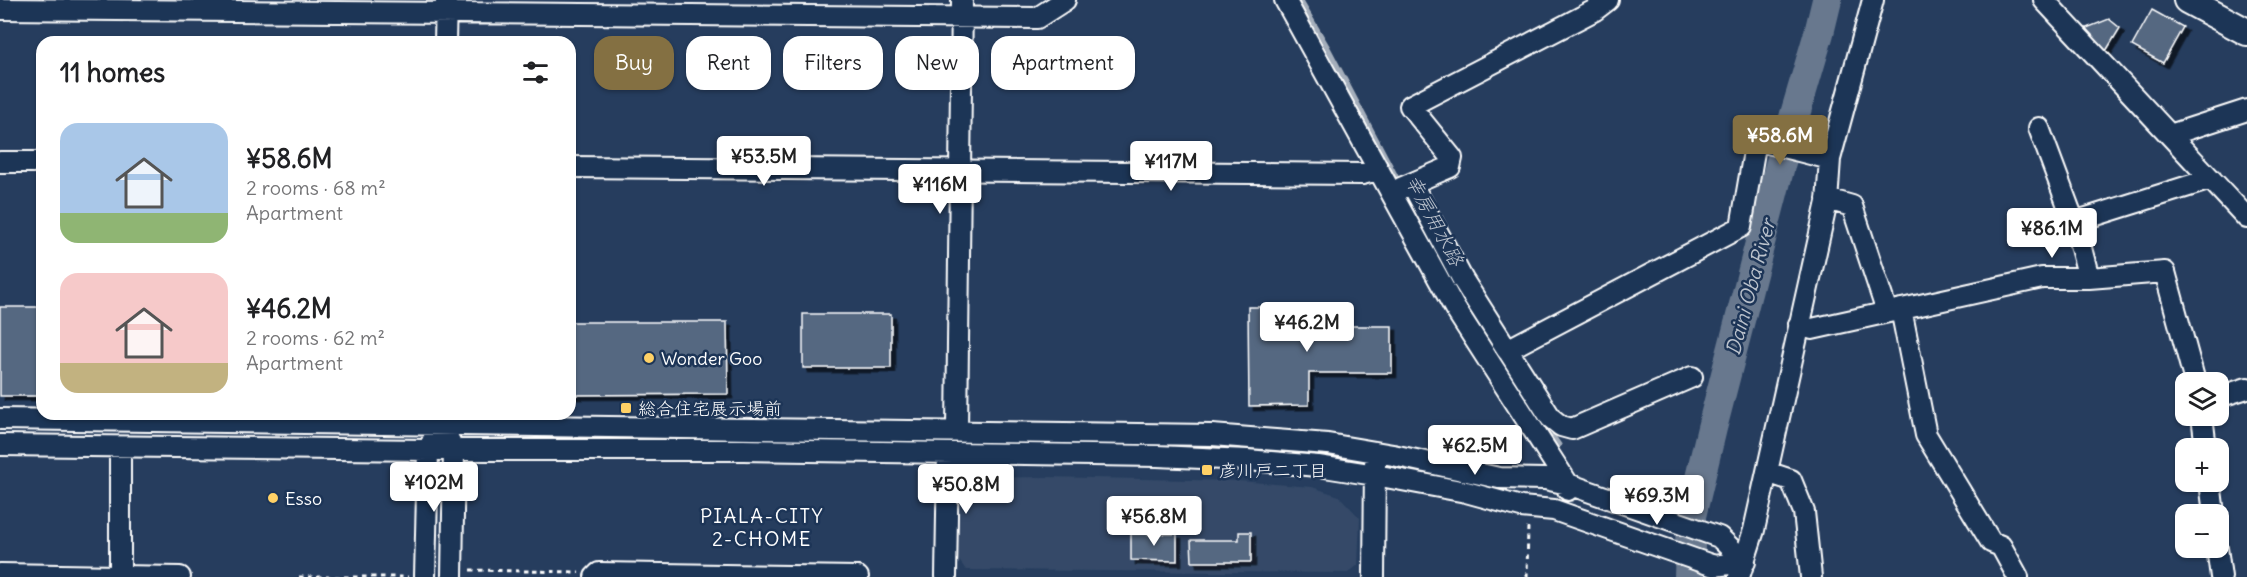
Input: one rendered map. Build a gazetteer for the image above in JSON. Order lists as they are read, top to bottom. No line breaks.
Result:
{"districts":["PIALA-CITY 2-CHOME"],"water":["幸房用水路","Daini Oba River"],"places":{"other":["Wonder Goo","Esso"],"transit":["総合住宅展示場前","彦川戸二丁目"]},"page":{"chip":["Buy","Rent","Filters","New","Apartment"],"heading":"11 homes","list":[{"name":"¥58.6M","note":"2 rooms · 68 m² · Apartment"},{"name":"¥46.2M","note":"2 rooms · 62 m² · Apartment"}],"price":["¥58.6M","¥53.5M","¥117M","¥116M","¥86.1M","¥46.2M","¥62.5M","¥102M","¥50.8M","¥69.3M","¥56.8M"],"map_buttons":["+","−"]}}
